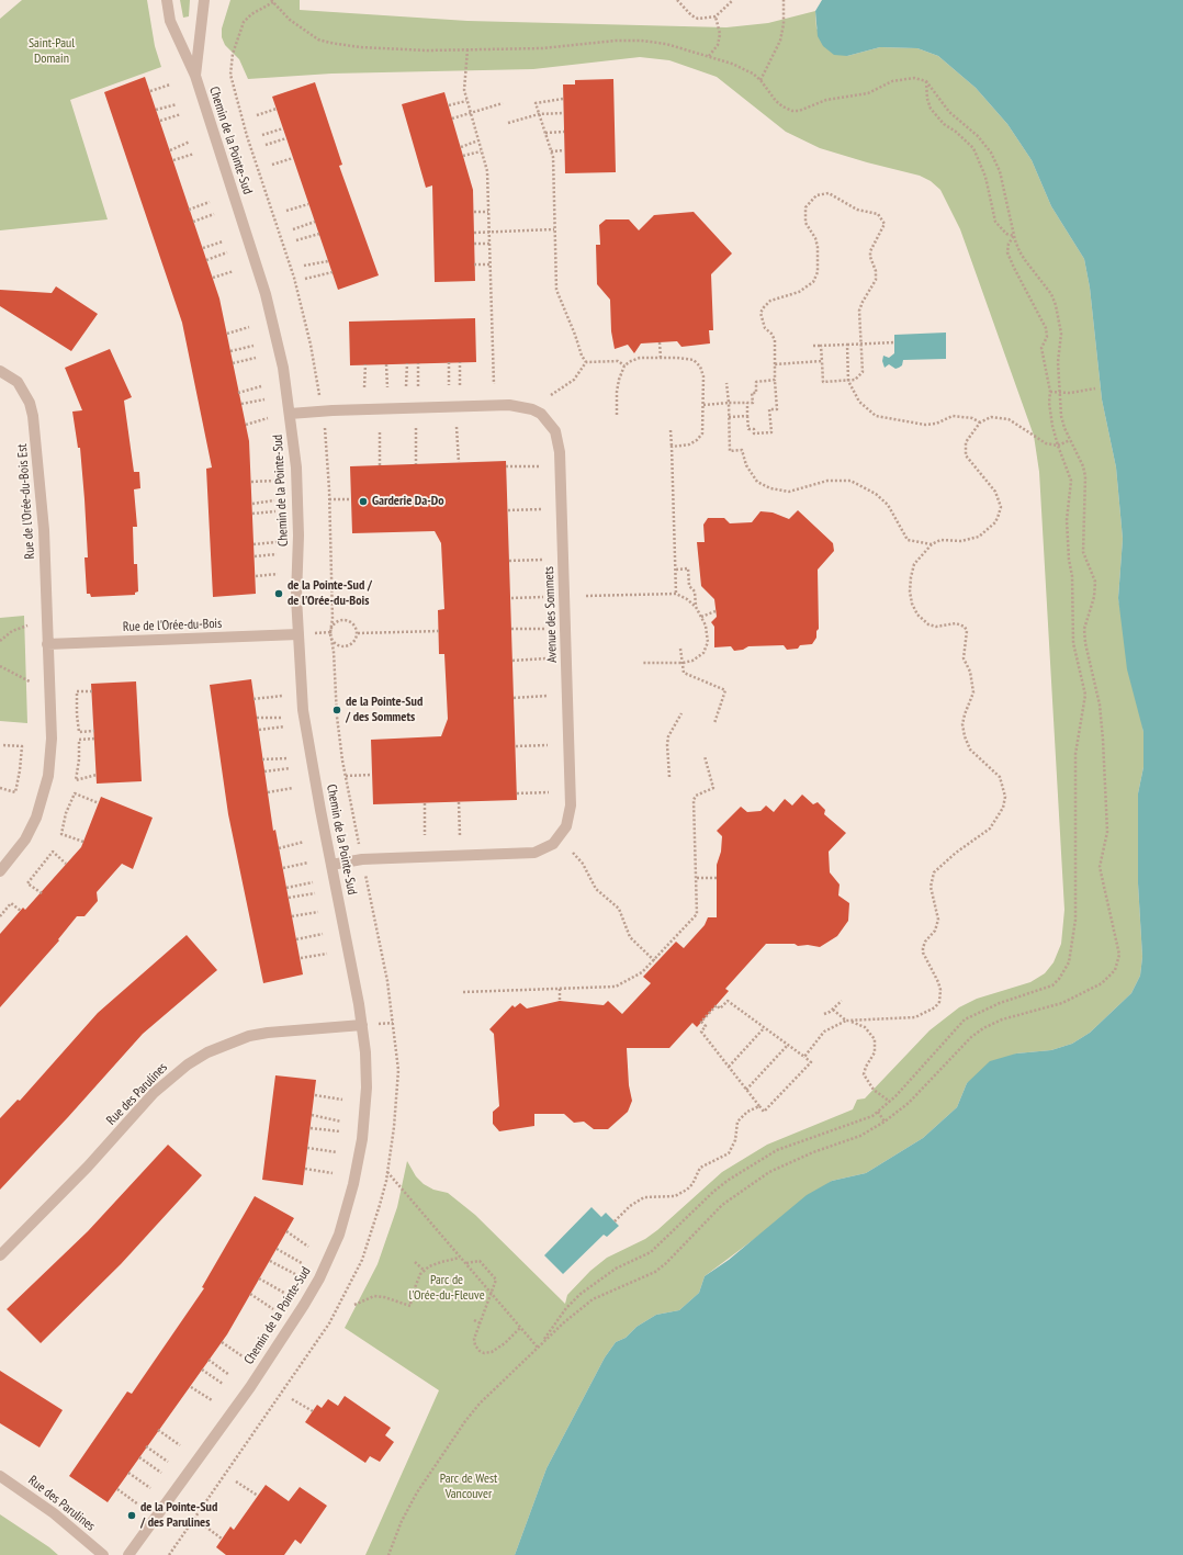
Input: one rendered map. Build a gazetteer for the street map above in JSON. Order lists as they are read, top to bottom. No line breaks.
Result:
{"streets":{"street":["Chemin de la Pointe-Sud","Rue de l'Orée-du-Bois Est","Avenue des Sommets","Rue de l'Orée-du-Bois","Rue des Parulines"]},"crossings":[["Chemin de la Pointe-Sud","Avenue des Sommets"],["Chemin de la Pointe-Sud","Rue de l'Orée-du-Bois"],["Chemin de la Pointe-Sud","Rue des Parulines"],["Rue de l'Orée-du-Bois Est","Rue de l'Orée-du-Bois"]],"parks":["Saint-Paul Domain","Parc de l'Orée-du-Fleuve","Parc de West Vancouver"],"places":["Garderie Da-Do","de la Pointe-Sud / de l'Orée-du-Bois","de la Pointe-Sud / des Sommets","de la Pointe-Sud / des Parulines"]}
